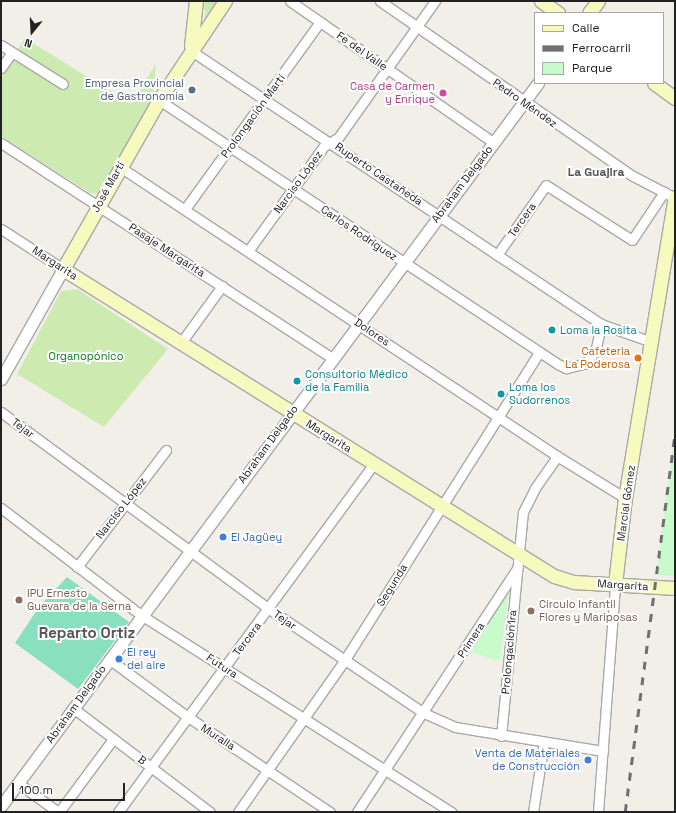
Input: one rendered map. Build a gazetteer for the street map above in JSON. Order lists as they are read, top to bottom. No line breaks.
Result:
{"streets":{"main road":["José Martí","Margarita","Marcial Gómez"],"street":["Fe del Valle","Pedro Méndez","Prolongación Martí","Ruperto Castañeda","Narciso López","Abraham Delgado","Tercera","Carlos Rodríguez","Pasaje Margarita","Dolores","Tejar","Segunda","Primera","Prolongación1ra","Futura","Muralla","B"]},"crossings":[["Fe del Valle","Prolongación Martí"],["Fe del Valle","Narciso López"],["Fe del Valle","Abraham Delgado"],["Pedro Méndez","Narciso López"],["Pedro Méndez","Abraham Delgado"],["Pedro Méndez","Tercera"],["Pedro Méndez","Marcial Gómez"],["Prolongación Martí","Ruperto Castañeda"],["Prolongación Martí","Carlos Rodríguez"],["Prolongación Martí","Dolores"],["Ruperto Castañeda","Narciso López"],["Ruperto Castañeda","Abraham Delgado"],["Ruperto Castañeda","José Martí"],["Ruperto Castañeda","Tercera"],["Ruperto Castañeda","Carlos Rodríguez"],["Ruperto Castañeda","Marcial Gómez"],["Narciso López","Carlos Rodríguez"],["Narciso López","Dolores"],["Narciso López","Tejar"],["Narciso López","Futura"],["Abraham Delgado","Carlos Rodríguez"],["Abraham Delgado","Pasaje Margarita"],["Abraham Delgado","Margarita"],["Abraham Delgado","Dolores"],["Abraham Delgado","Tejar"],["Abraham Delgado","Futura"],["Abraham Delgado","Muralla"],["Abraham Delgado","B"],["José Martí","Carlos Rodríguez"],["José Martí","Pasaje Margarita"],["José Martí","Margarita"],["José Martí","Dolores"],["Tercera","Margarita"],["Tercera","Tejar"],["Tercera","Marcial Gómez"],["Tercera","Futura"],["Tercera","Muralla"],["Tercera","B"],["Carlos Rodríguez","Segunda"],["Margarita","Marcial Gómez"],["Margarita","Segunda"],["Margarita","Primera"],["Dolores","Marcial Gómez"],["Dolores","Segunda"],["Dolores","Primera"],["Tejar","Marcial Gómez"],["Tejar","Segunda"],["Tejar","Primera"],["Tejar","Prolongación1ra"],["Segunda","Futura"],["Segunda","Muralla"],["Primera","Prolongación1ra"],["Primera","Futura"]],"districts":["La Guajira","Reparto Ortiz"],"parks":["Organopónico"],"places":["Empresa Provincial de Gastronomía","Casa de Carmen y Enrique","Loma la Rosita","Cafeteria La Poderosa","Consultorio Médico de la Familia","Loma los Sudorrenos","El Jagüey","IPU Ernesto Guevara de la Serna","Círculo Infantil Flores y Mariposas","El rey del aire","Venta de Materiales de Construcción"],"legend":["Calle","Ferrocarril","Parque"],"scale_bar":"100 m","north":"bottom"}
